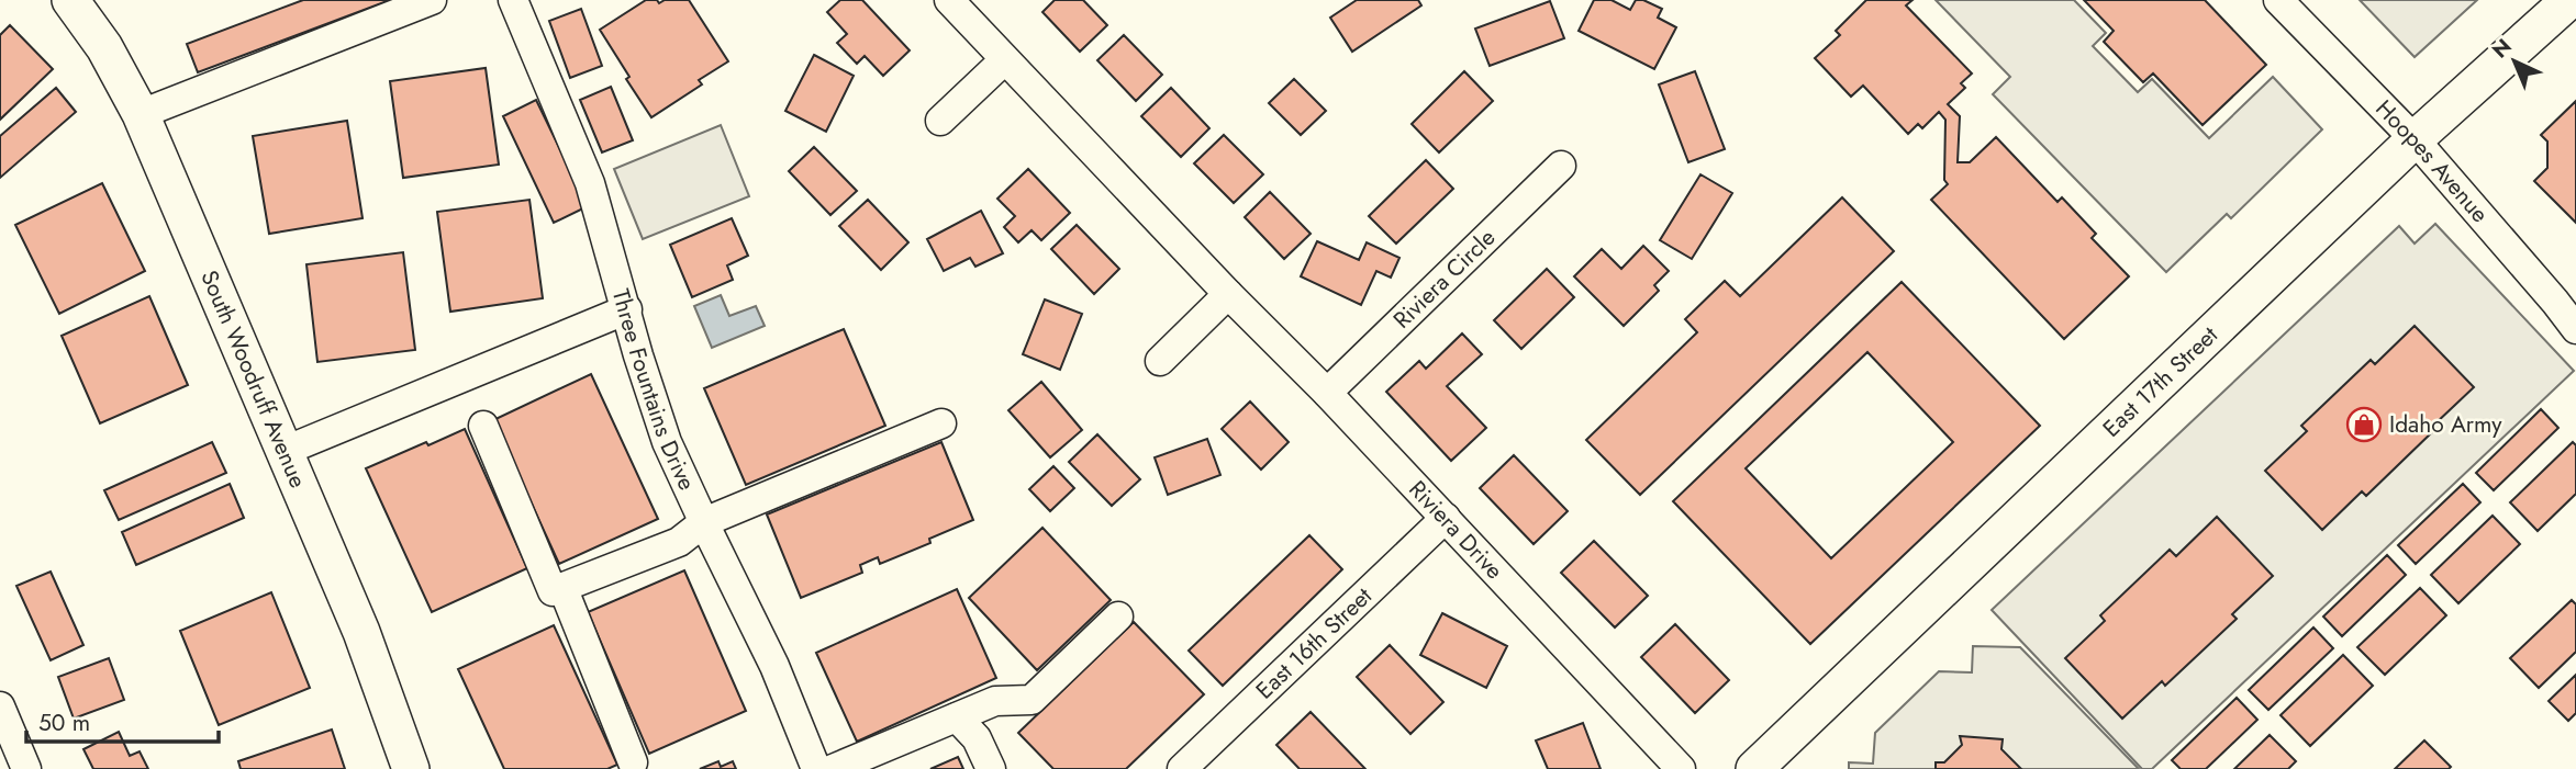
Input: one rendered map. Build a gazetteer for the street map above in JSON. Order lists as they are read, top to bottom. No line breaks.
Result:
{"streets":{"main road":["South Woodruff Avenue","East 17th Street"],"street":["Hoopes Avenue","Riviera Circle","Three Fountains Drive","Riviera Drive","East 16th Street"]},"crossings":[["Hoopes Avenue","East 17th Street"],["Riviera Circle","Riviera Drive"],["Riviera Drive","East 16th Street"]],"places":{"shop":["Idaho Army"]},"scale_bar":"50 m","north":"top left"}
